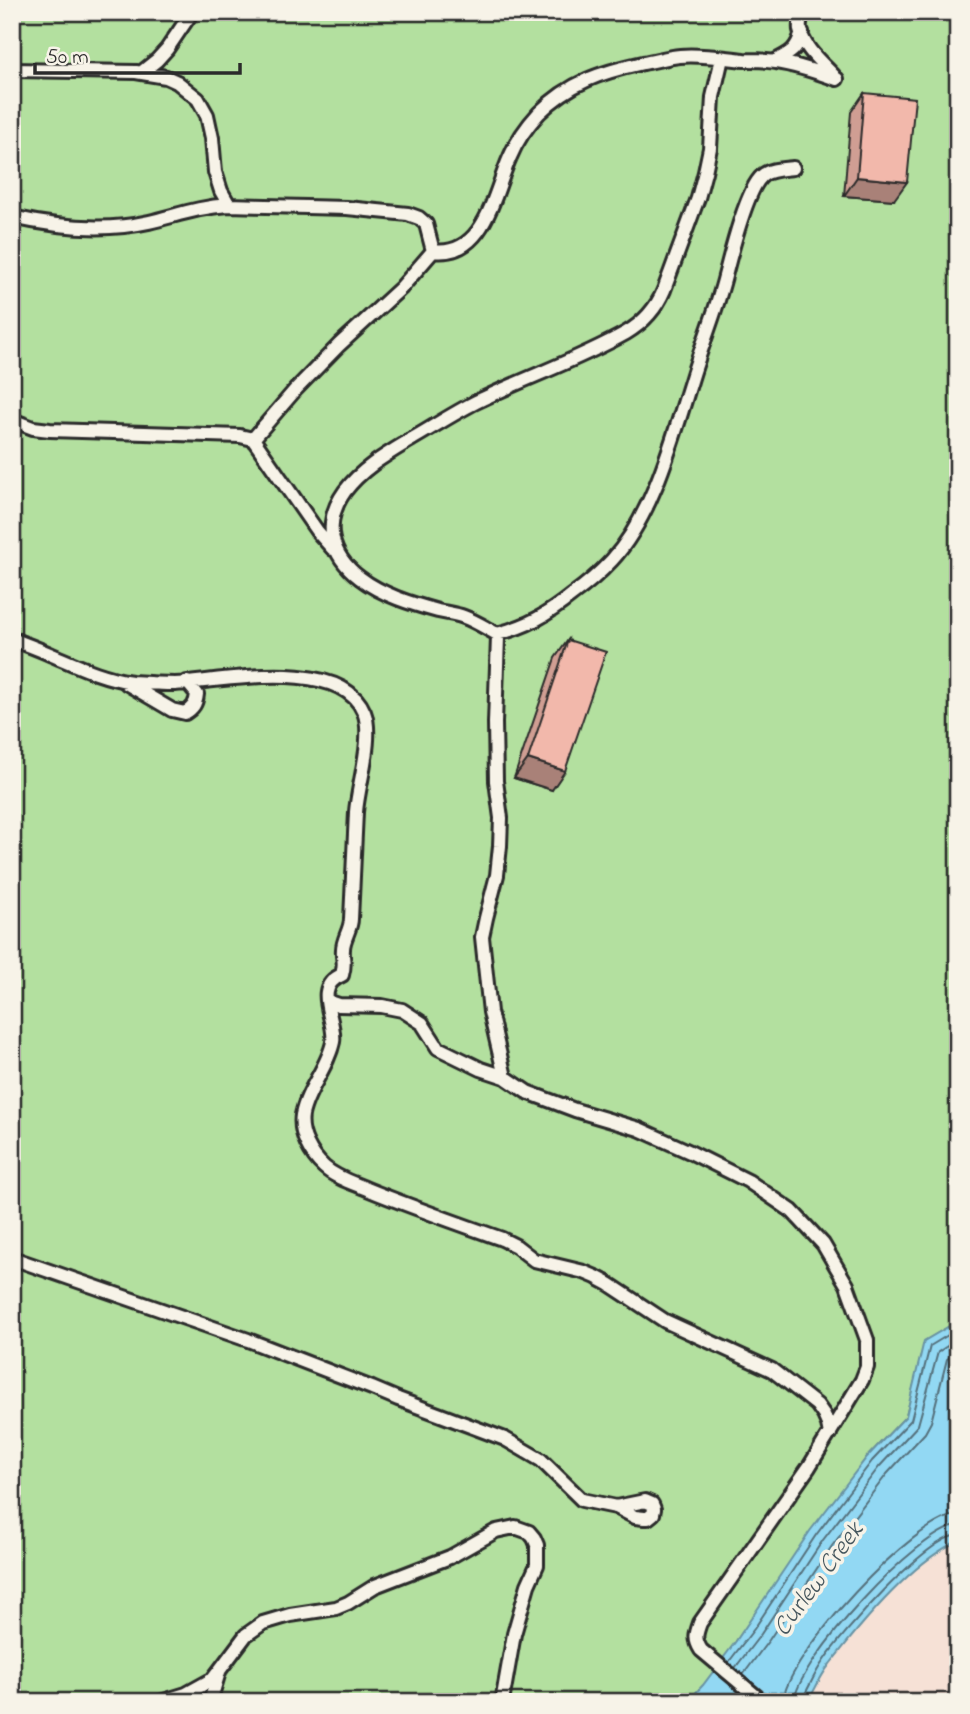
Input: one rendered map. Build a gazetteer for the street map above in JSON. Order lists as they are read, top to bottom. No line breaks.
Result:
{"water":["Curlew Creek"],"scale_bar":"50 m"}
